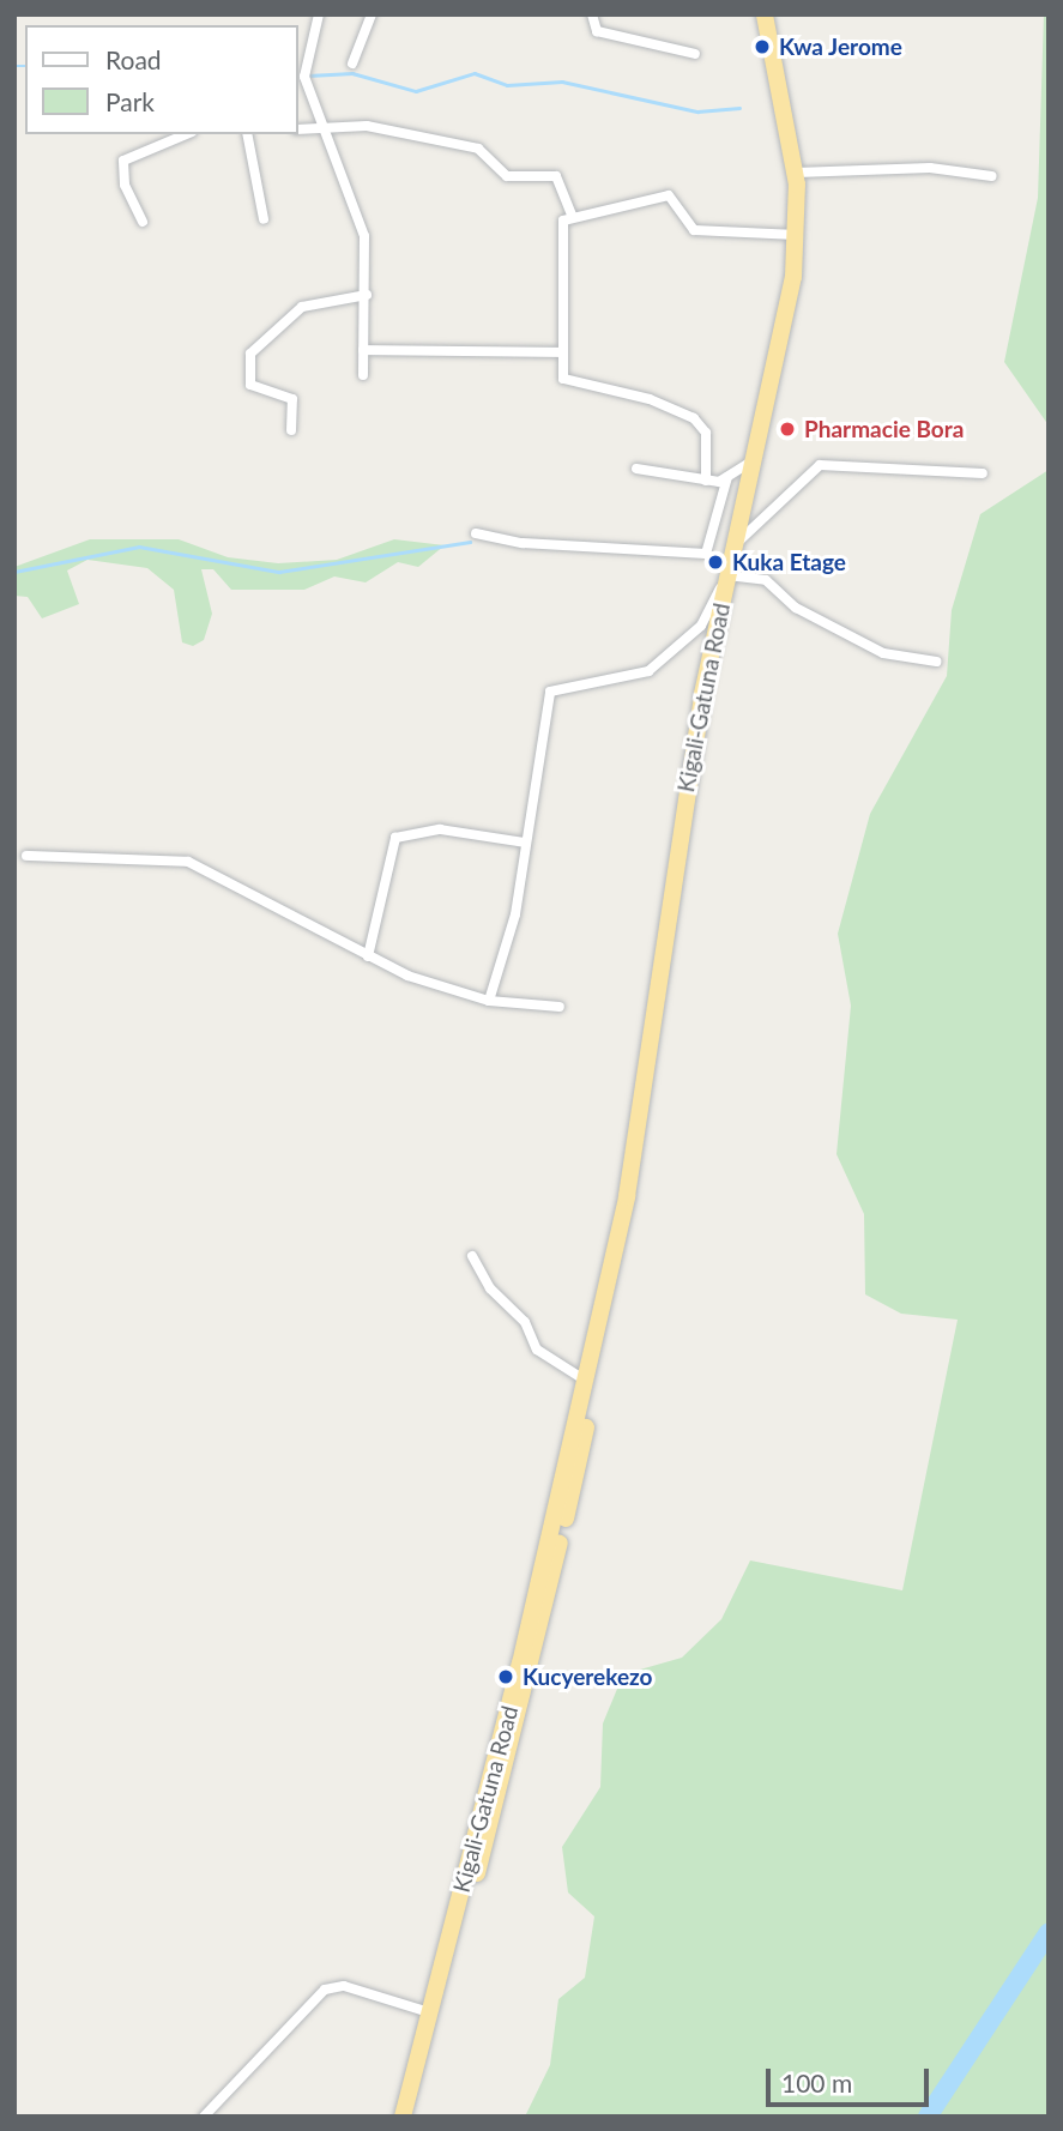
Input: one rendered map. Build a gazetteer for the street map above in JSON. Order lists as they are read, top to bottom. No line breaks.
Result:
{"streets":{"highway":["Kigali-Gatuna Road"]},"places":["Kwa Jerome","Pharmacie Bora","Kuka Etage","Kucyerekezo"],"legend":["Road","Park"],"scale_bar":"100 m"}
